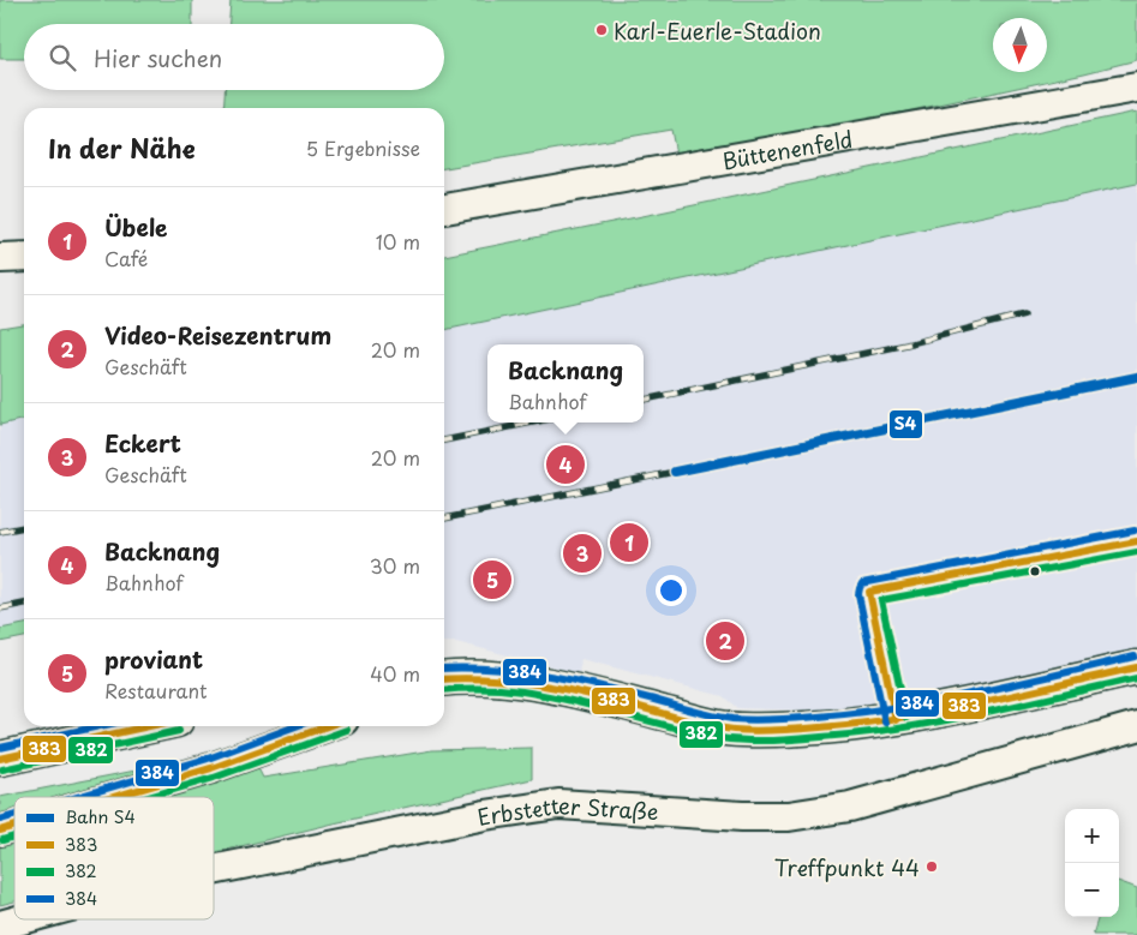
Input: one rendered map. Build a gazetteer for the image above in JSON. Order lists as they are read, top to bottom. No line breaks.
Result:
{"streets":{"street":["Büttenenfeld","Erbstetter Straße"]},"places":["Karl-Euerle-Stadion","Treffpunkt 44"],"lines":["rail line S4","transit line 384","transit line 383","transit line 382"],"legend":["Bahn S4","383","382","384"],"north":"bottom","page":{"search":"Hier suchen","heading":["In der Nähe","5 Ergebnisse"],"list":[{"mark":"1","name":"Übele","note":"Café","value":"10 m"},{"mark":"2","name":"Video-Reisezentrum","note":"Geschäft","value":"20 m"},{"mark":"3","name":"Eckert","note":"Geschäft","value":"20 m"},{"mark":"4","name":"Backnang","note":"Bahnhof","value":"30 m"},{"mark":"5","name":"proviant","note":"Restaurant","value":"40 m"}],"popup":["Backnang","Bahnhof"],"pins":["4","1","3","5","2"],"map_buttons":["+","−"]}}
